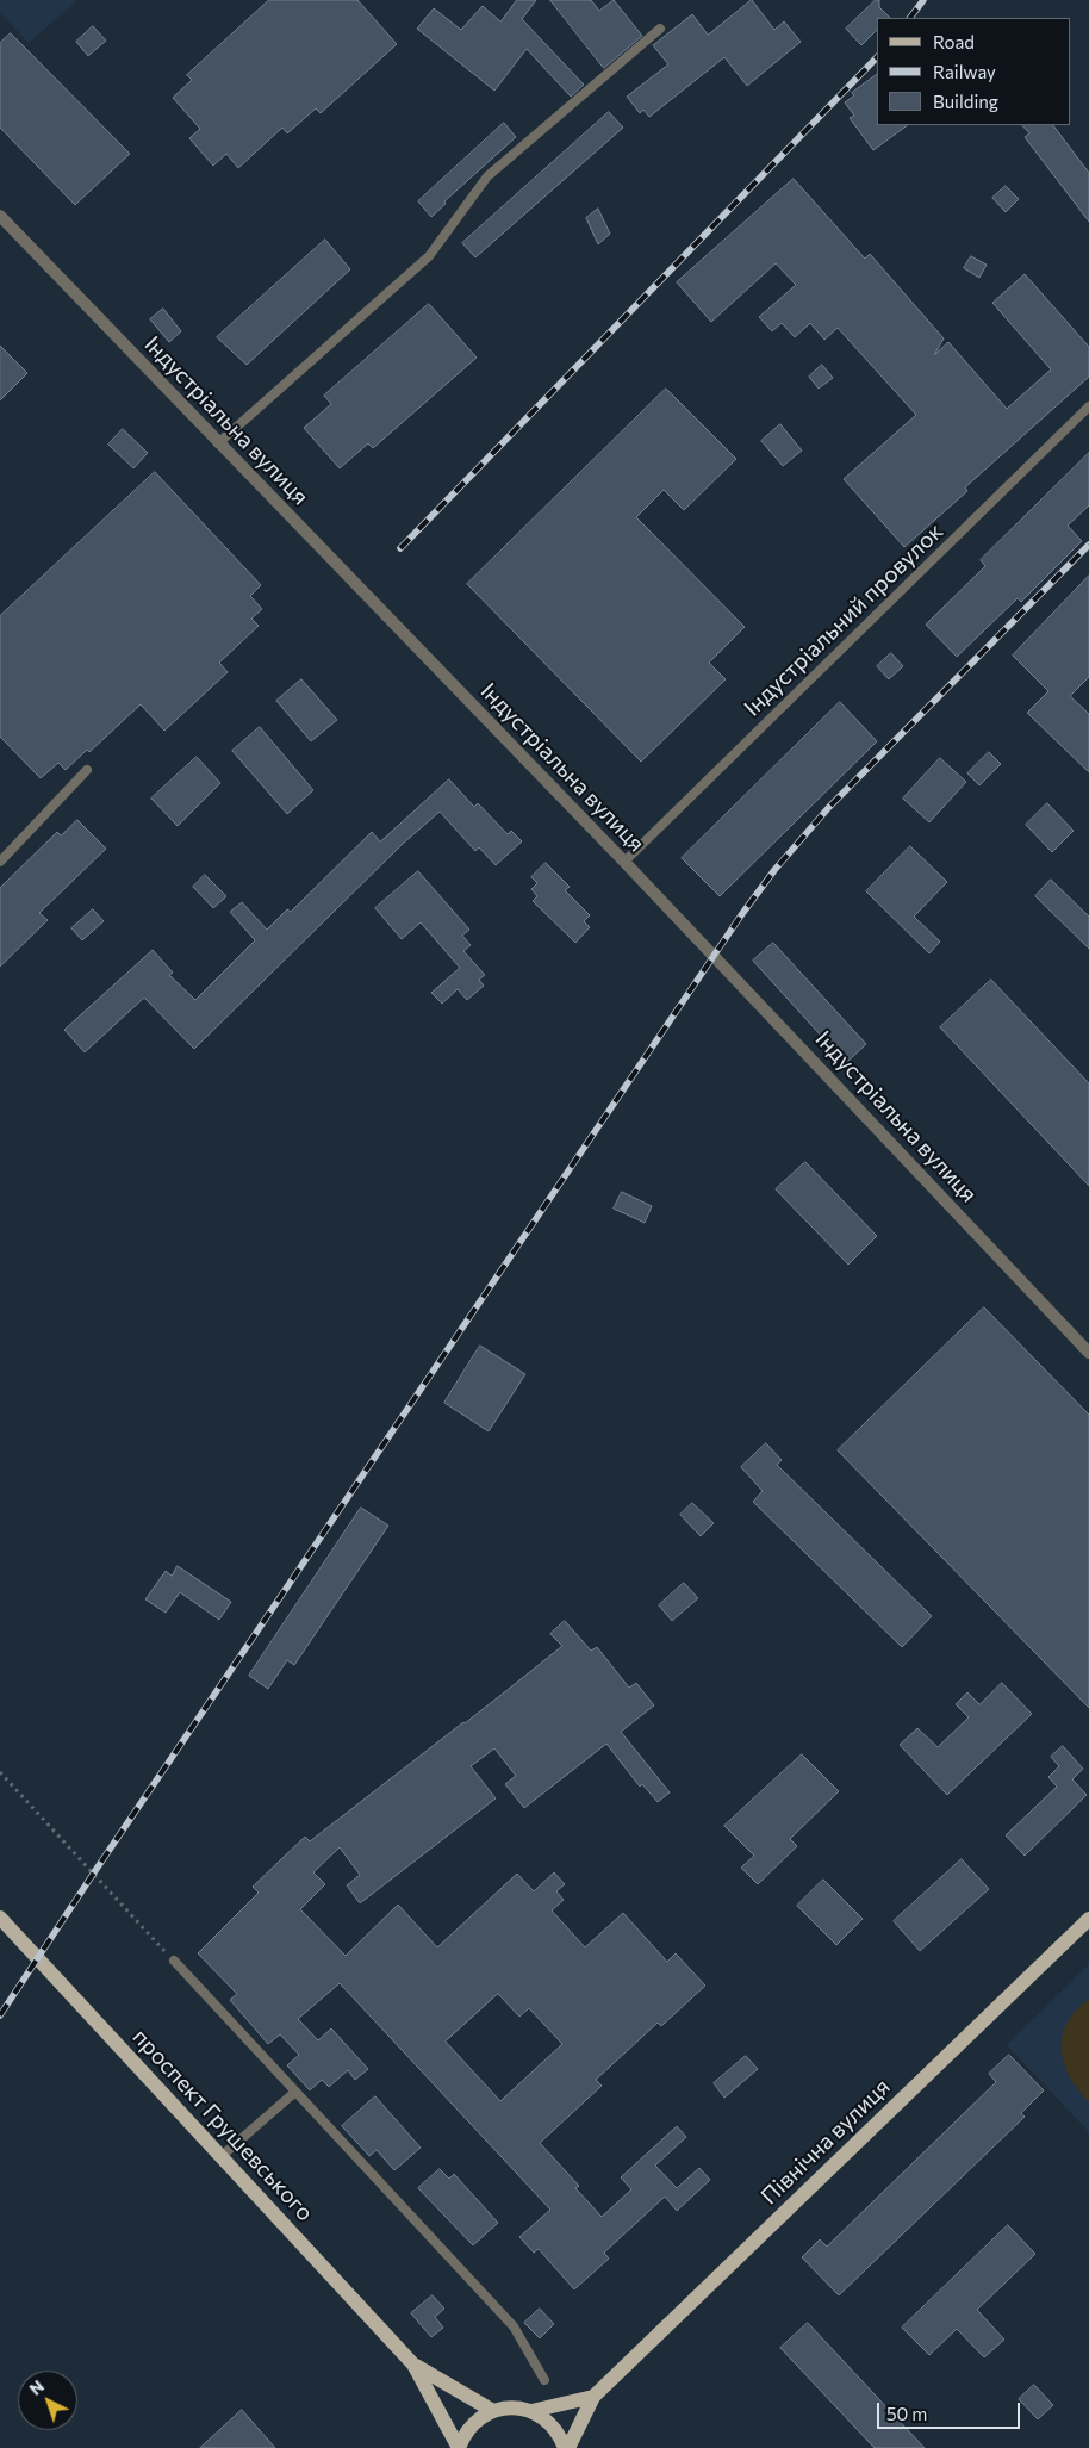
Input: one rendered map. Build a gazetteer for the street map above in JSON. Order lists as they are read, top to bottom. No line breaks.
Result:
{"streets":{"main road":["проспект Грушевського","Північна вулиця"],"street":["Індустріальна вулиця"],"lane":["Індустріальний провулок"]},"crossings":[["Індустріальна вулиця","Індустріальний провулок"]],"legend":["Road","Railway","Building"],"scale_bar":"50 m","north":"top left"}
